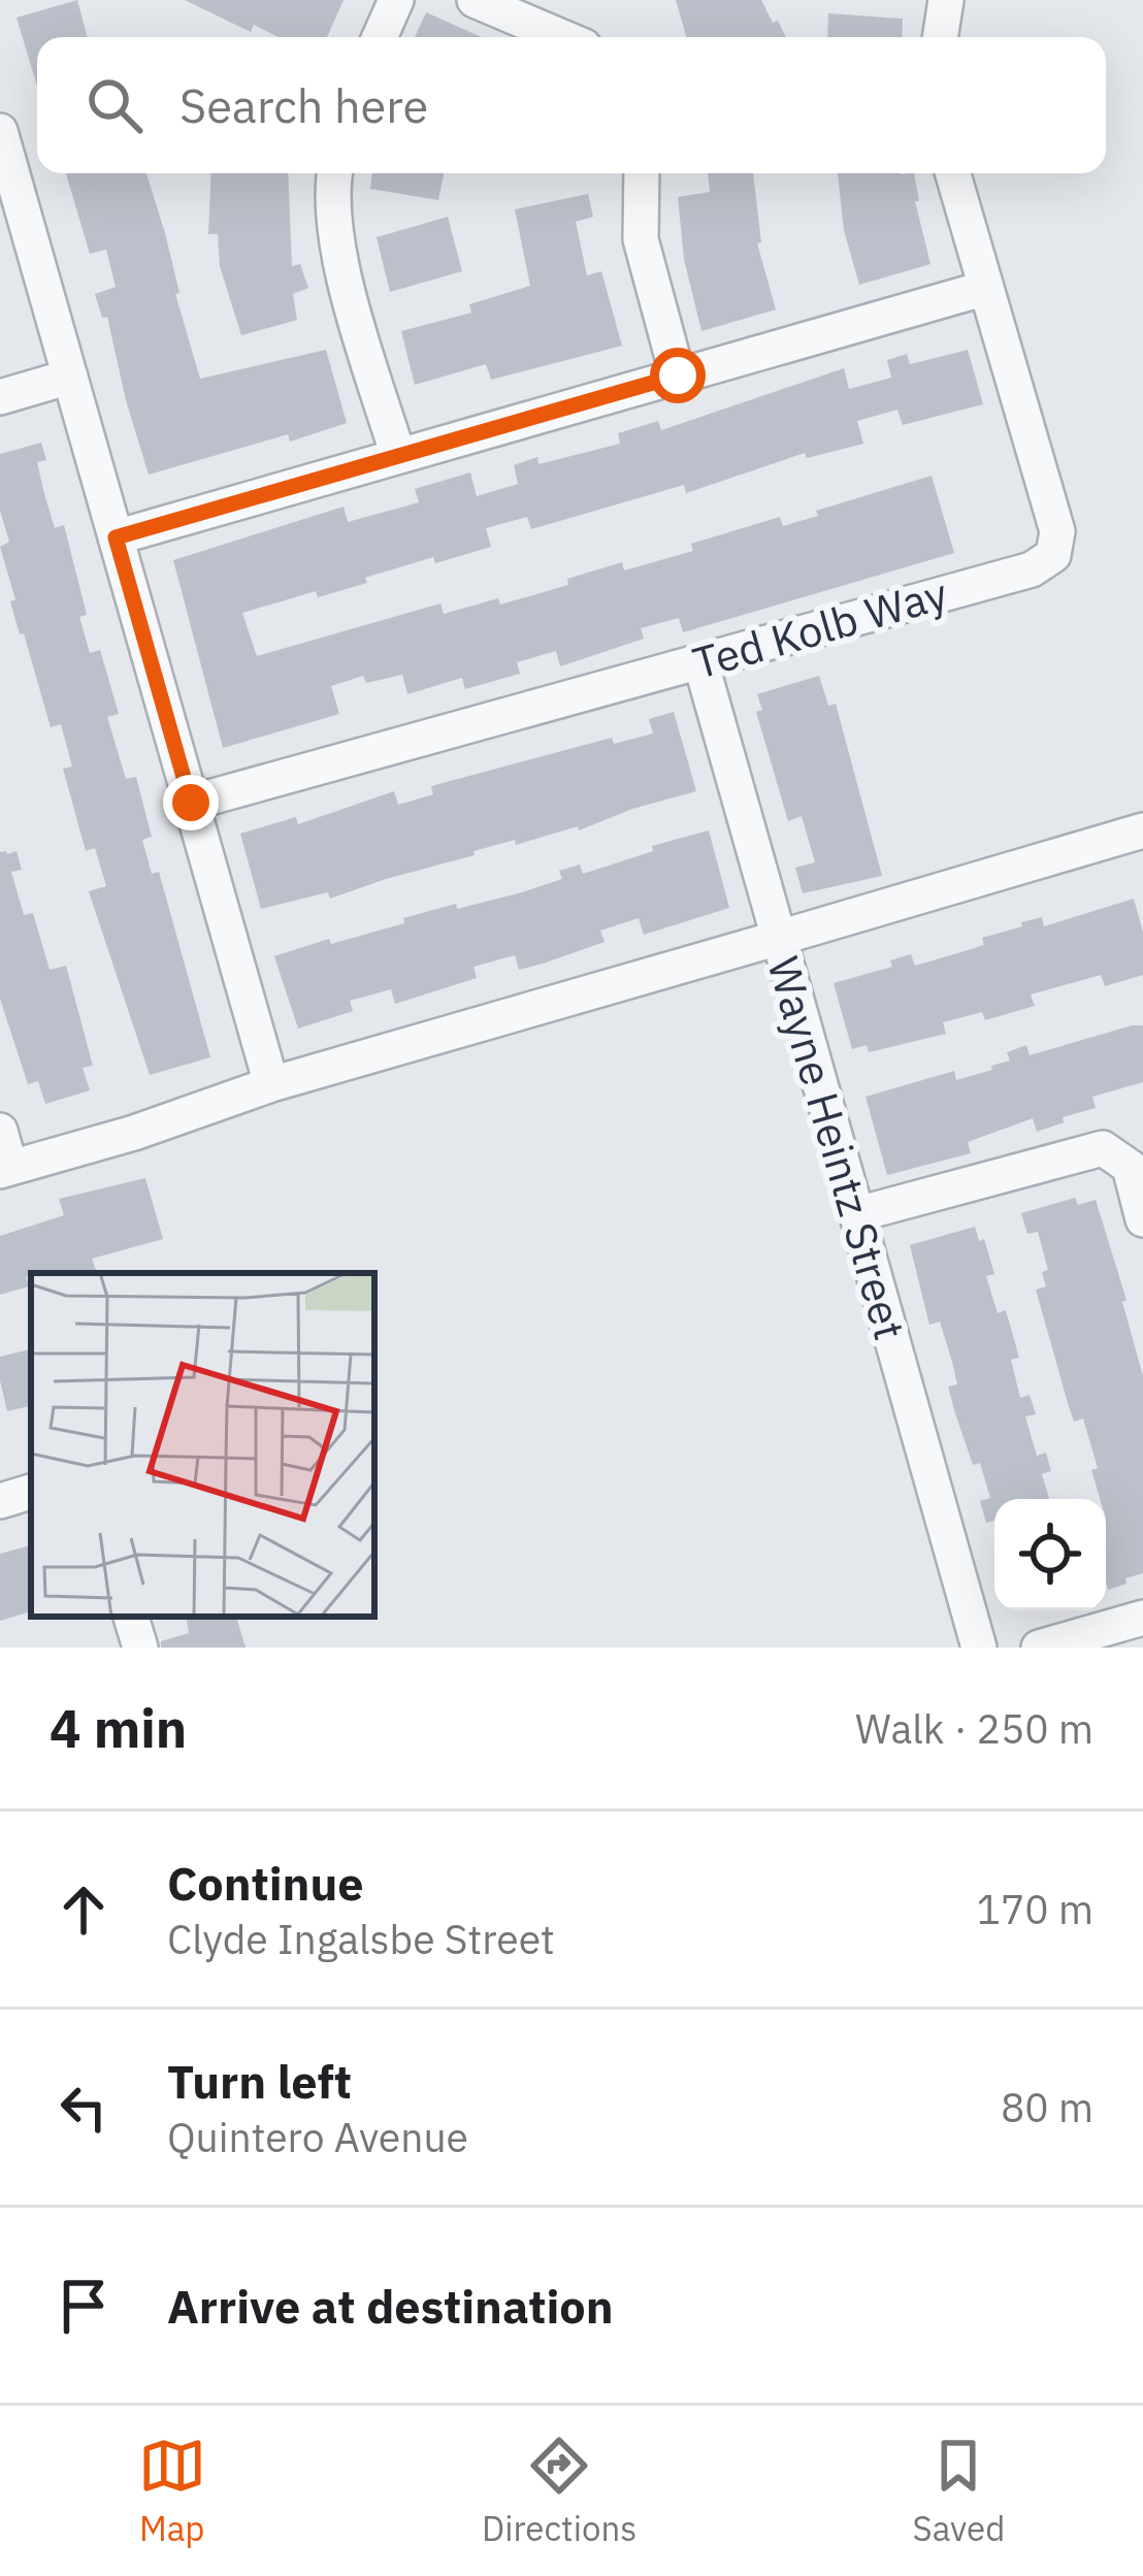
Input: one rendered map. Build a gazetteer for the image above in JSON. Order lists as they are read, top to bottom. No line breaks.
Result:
{"streets":{"street":["Ted Kolb Way","Wayne Heintz Street"]},"page":{"search":"Search here","heading":["4 min","Walk · 250 m"],"list":[["Continue","Clyde Ingalsbe Street","170 m"],["Turn left","Quintero Avenue","80 m"],"Arrive at destination"],"nav":["Map","Directions","Saved"]}}
